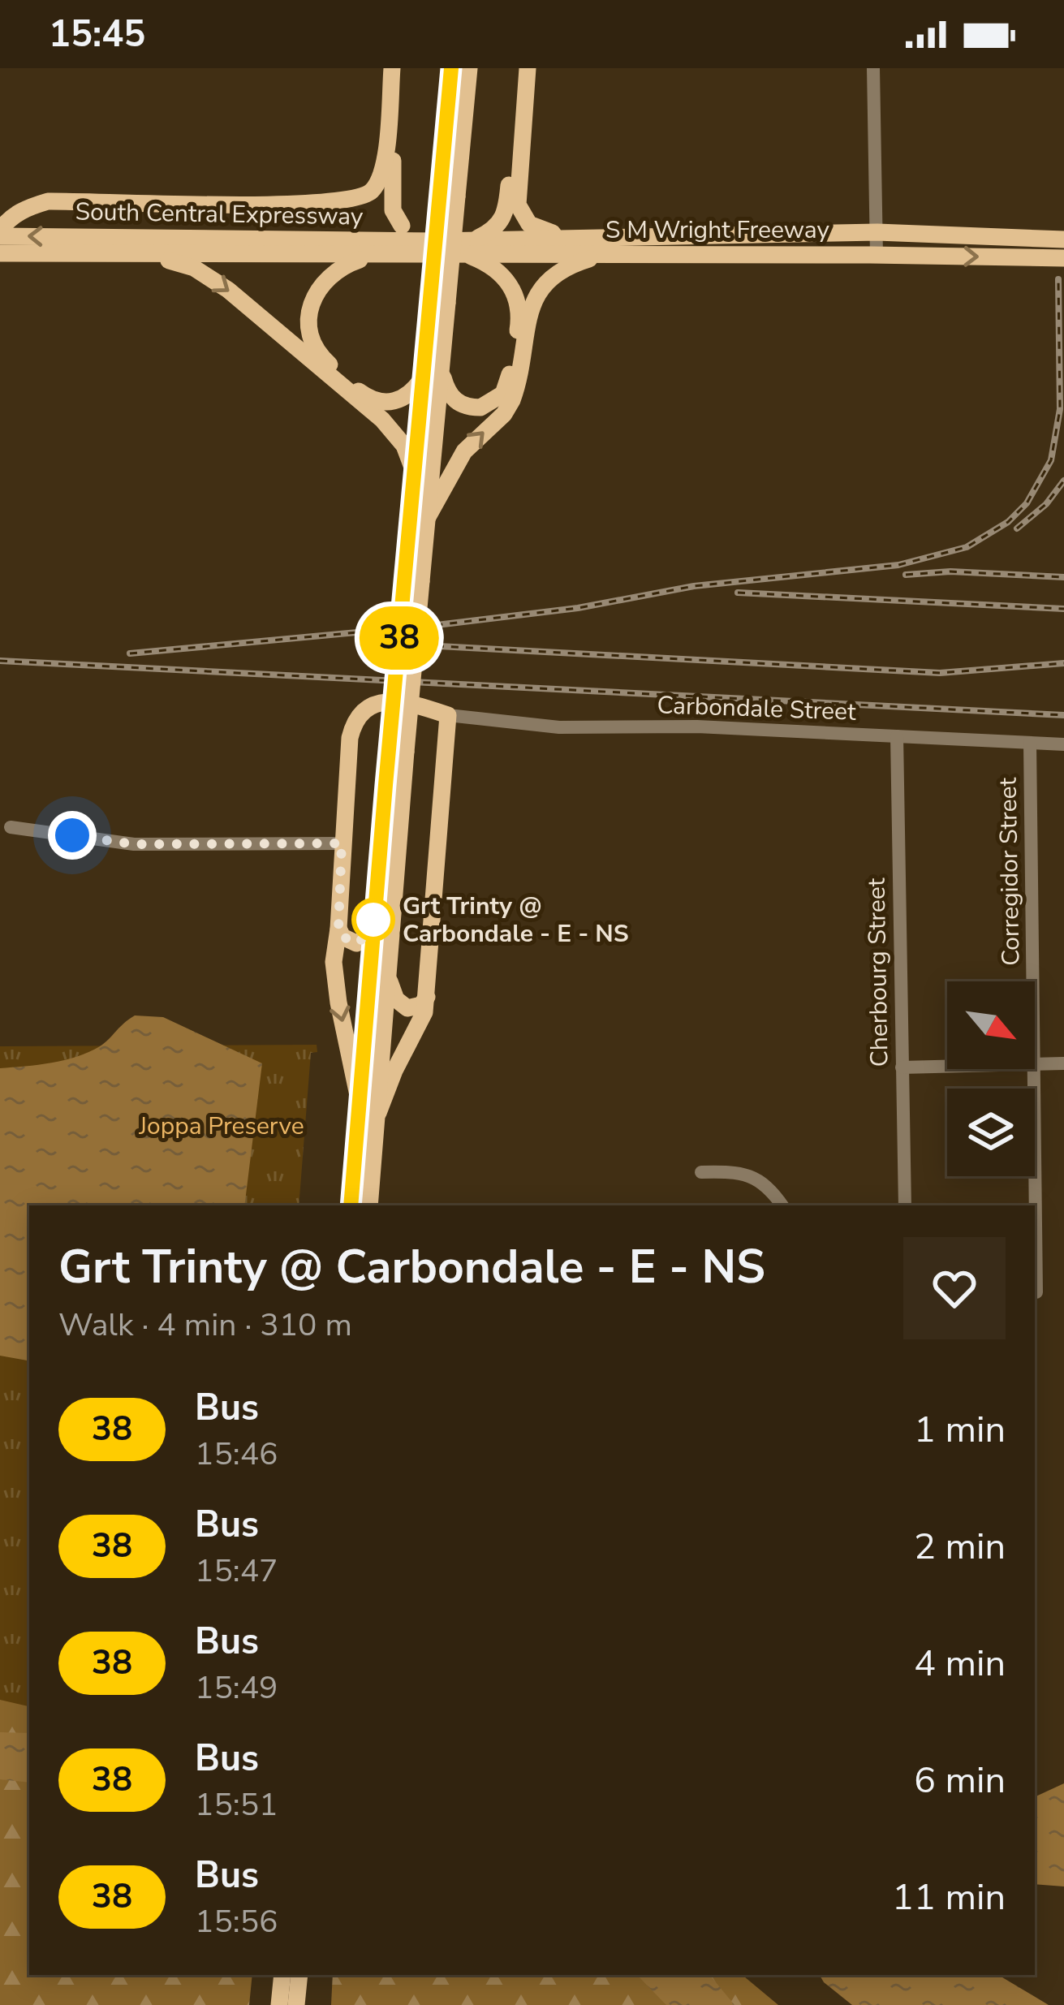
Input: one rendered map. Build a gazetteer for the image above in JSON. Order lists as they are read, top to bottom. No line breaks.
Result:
{"streets":{"main road":["South Central Expressway","S M Wright Freeway"],"street":["Carbondale Street","Corregidor Street","Cherbourg Street"]},"crossings":[["South Central Expressway","S M Wright Freeway"],["Carbondale Street","Corregidor Street"],["Carbondale Street","Cherbourg Street"]],"parks":["Joppa Preserve"],"places":["Grt Trinty @ Carbondale - E - NS"],"lines":["bus line 38"],"north":"bottom right","page":{"status":"15:45","on_map":"38","heading":["Grt Trinty @ Carbondale - E - NS","Walk · 4 min · 310 m"],"list":[{"mark":"38","name":"Bus","note":"15:46","value":"1 min"},{"mark":"38","name":"Bus","note":"15:47","value":"2 min"},{"mark":"38","name":"Bus","note":"15:49","value":"4 min"},{"mark":"38","name":"Bus","note":"15:51","value":"6 min"},{"mark":"38","name":"Bus","note":"15:56","value":"11 min"}]}}
